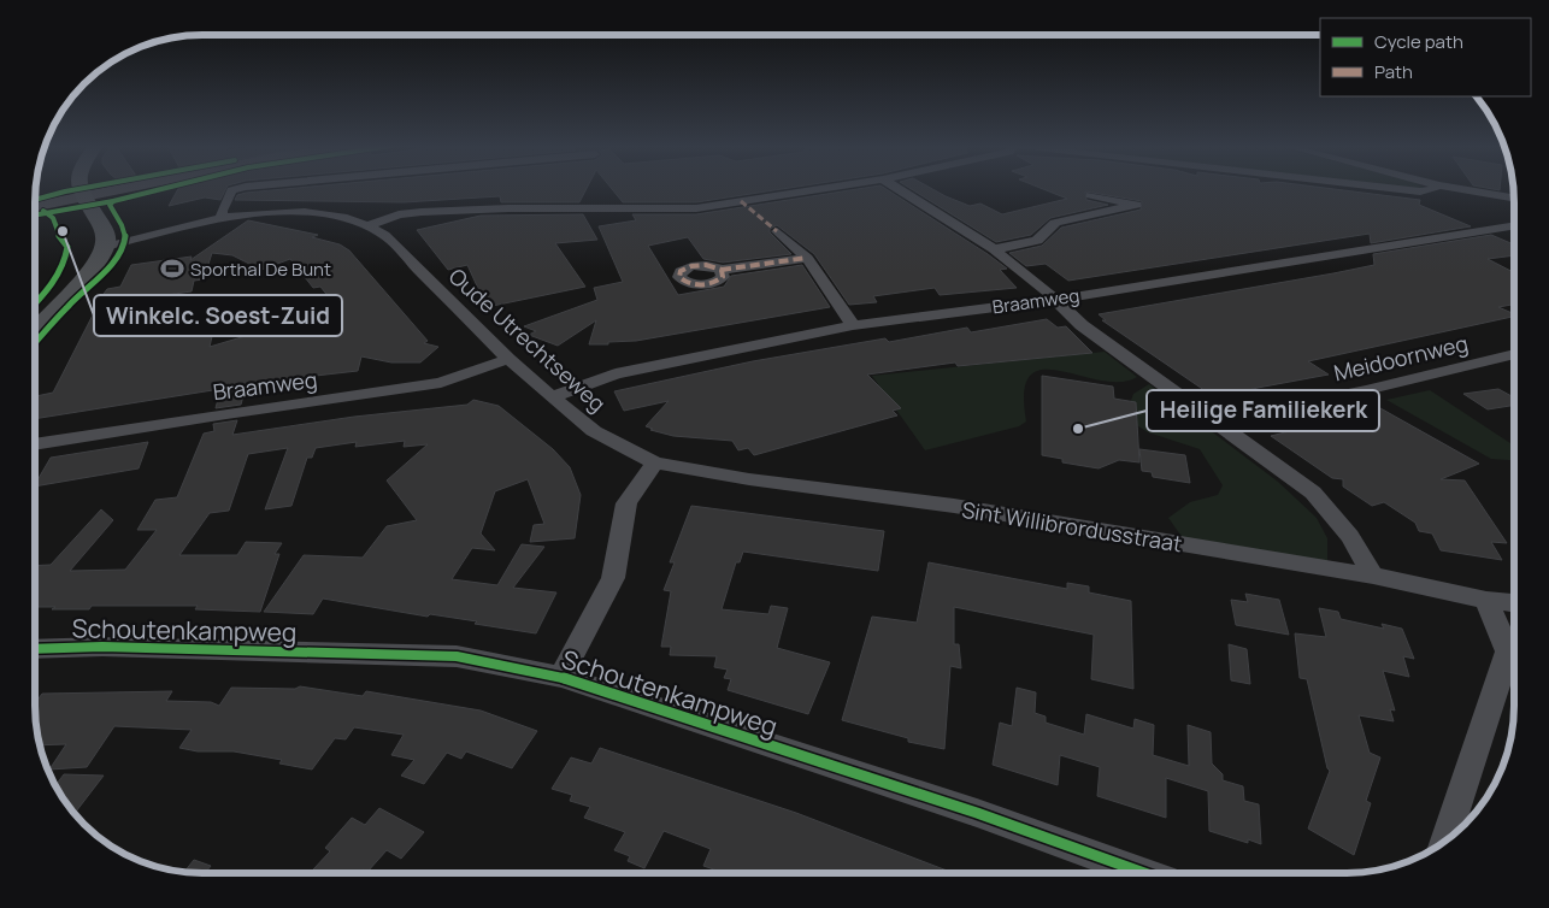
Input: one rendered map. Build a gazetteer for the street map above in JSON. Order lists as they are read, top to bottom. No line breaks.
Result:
{"streets":{"street":["Braamweg","Oude Utrechtseweg","Meidoornweg","Sint Willibrordusstraat","Schoutenkampweg"]},"crossings":[["Braamweg","Oude Utrechtseweg"],["Oude Utrechtseweg","Sint Willibrordusstraat"]],"places":{"other":["Winkelc. Soest-Zuid","Heilige Familiekerk"],"sports":["Sporthal De Bunt"]},"legend":["Cycle path","Path"]}
